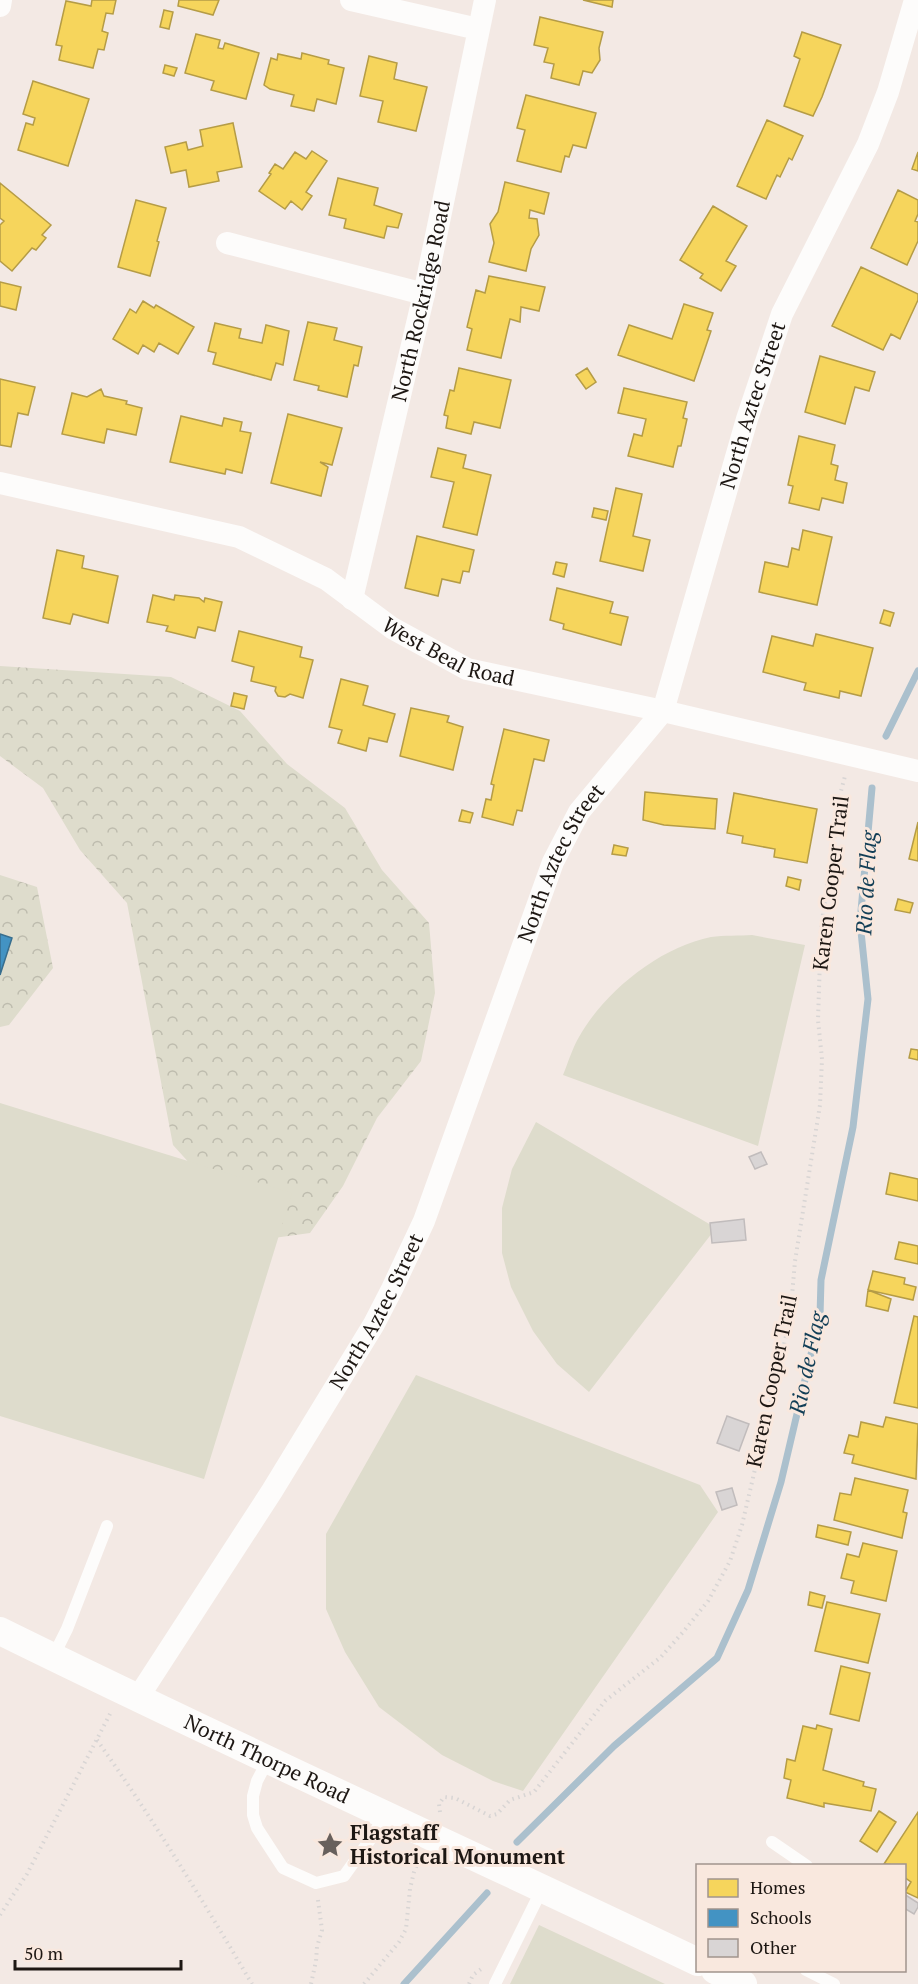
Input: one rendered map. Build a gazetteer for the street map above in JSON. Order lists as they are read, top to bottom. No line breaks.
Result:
{"streets":{"street":["North Rockridge Road","North Aztec Street","West Beal Road","North Thorpe Road"],"path":["Karen Cooper Trail"]},"crossings":[["North Rockridge Road","West Beal Road"],["North Aztec Street","West Beal Road"],["North Aztec Street","North Thorpe Road"]],"water":["Rio de Flag"],"places":{"place":["Flagstaff Historical Monument"]},"legend":["Homes","Schools","Other"],"scale_bar":"50 m"}
